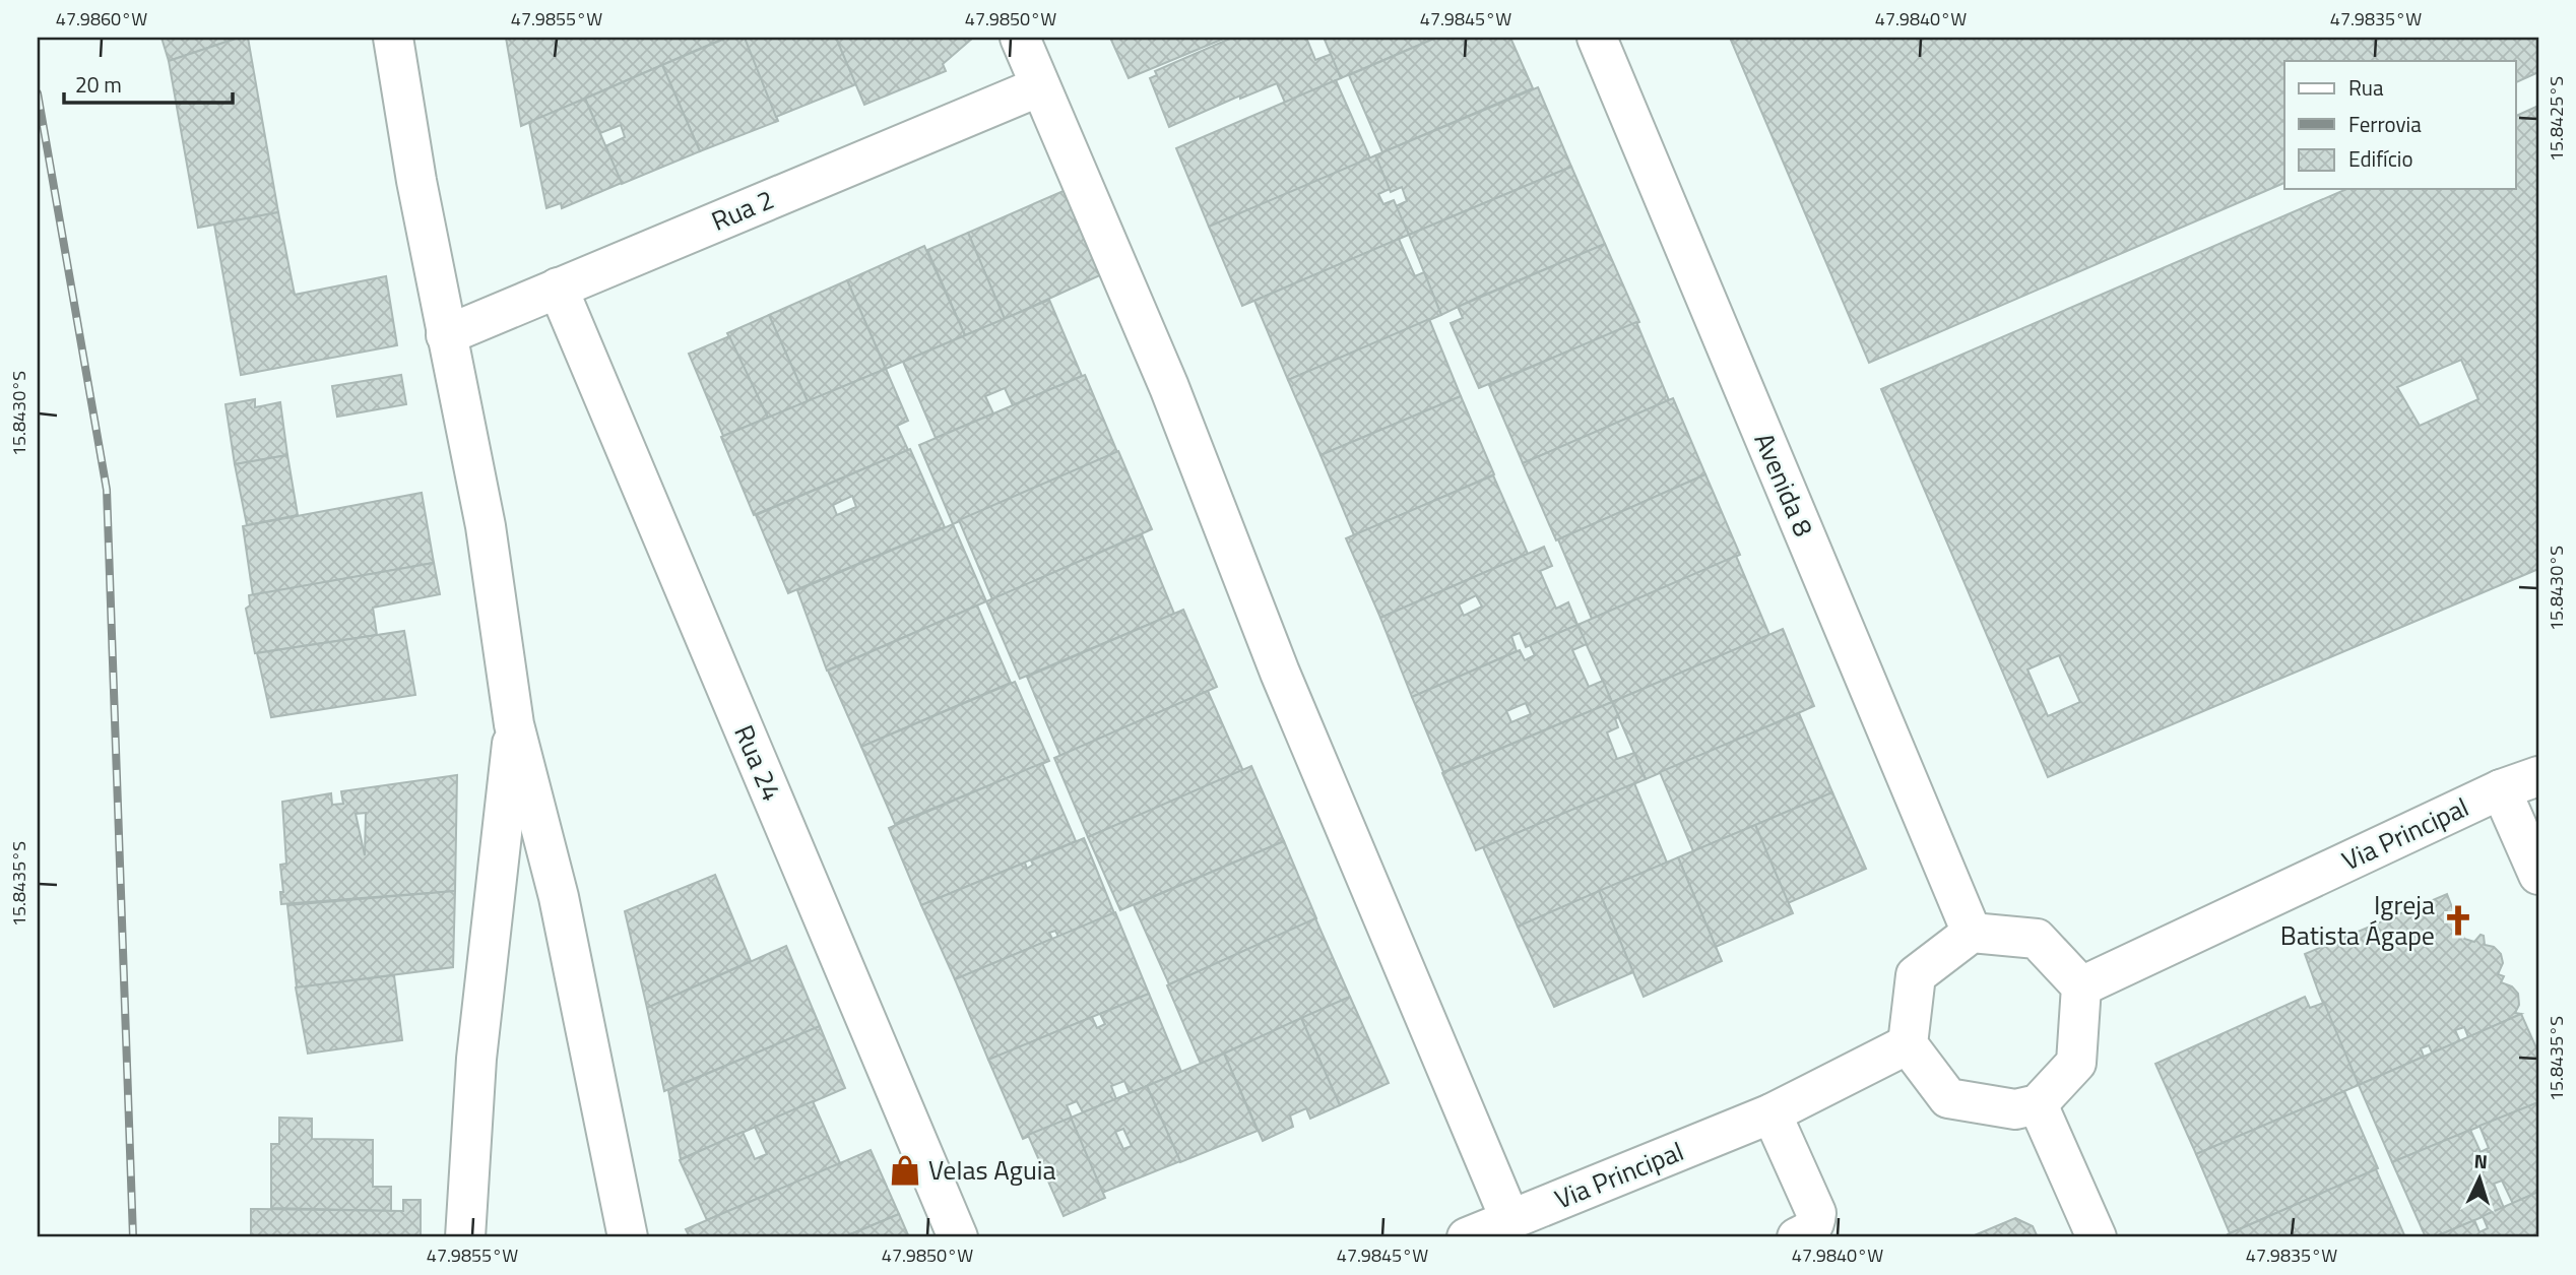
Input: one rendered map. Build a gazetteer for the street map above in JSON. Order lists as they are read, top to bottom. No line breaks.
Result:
{"streets":{"street":["Rua 2","Avenida 8","Rua 24","Via Principal"]},"crossings":[["Rua 2","Rua 24"],["Avenida 8","Via Principal"]],"places":{"church":["Igreja Batista Ágape"],"shop":["Velas Aguia"]},"legend":["Rua","Ferrovia","Edifício"],"scale_bar":"20 m","north":"top","coordinates":["47.9860°W","47.9855°W","47.9850°W","47.9845°W","47.9840°W","47.9835°W","15.8425°S","15.8430°S","15.8435°S"]}
